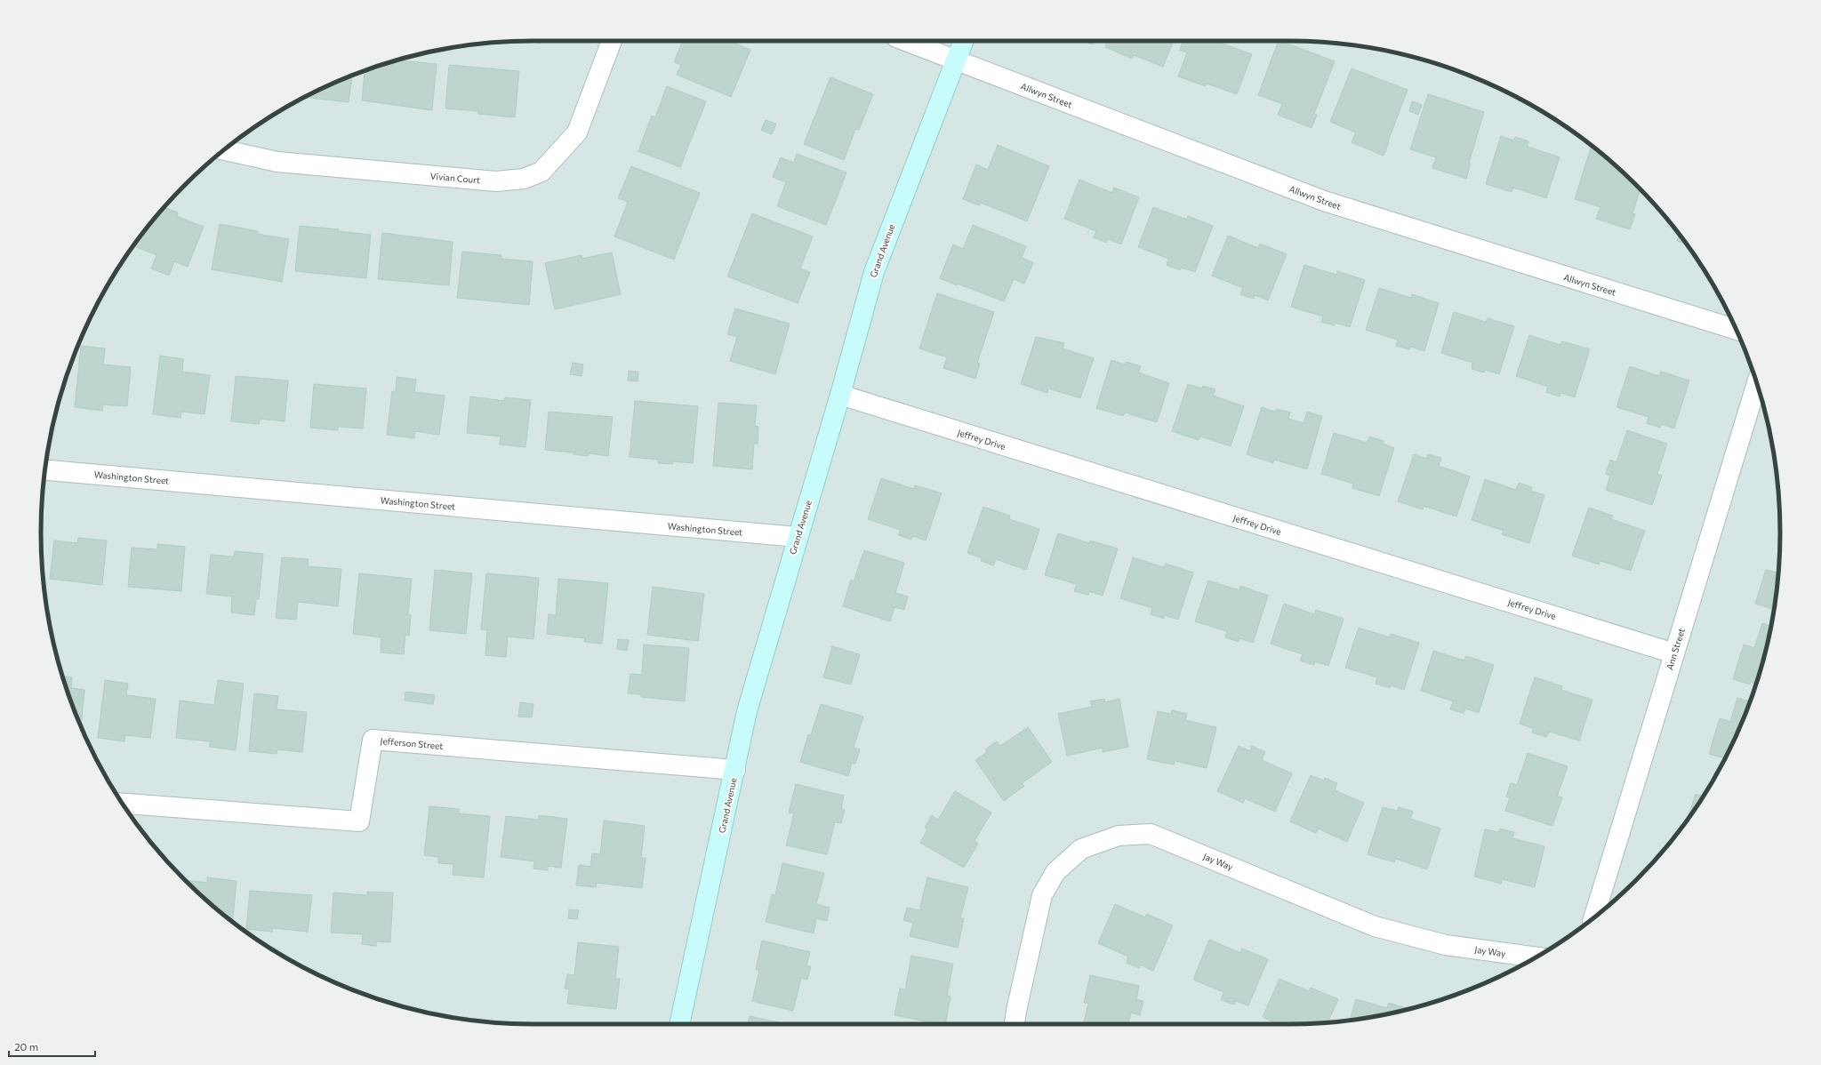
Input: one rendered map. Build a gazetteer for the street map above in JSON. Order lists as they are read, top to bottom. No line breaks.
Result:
{"streets":{"street":["Allwyn Street","Vivian Court","Grand Avenue","Jeffrey Drive","Washington Street","Ann Street","Jefferson Street","Jay Way"]},"crossings":[["Allwyn Street","Grand Avenue"],["Grand Avenue","Jeffrey Drive"],["Grand Avenue","Washington Street"],["Grand Avenue","Jefferson Street"],["Jeffrey Drive","Ann Street"]],"scale_bar":"20 m"}
